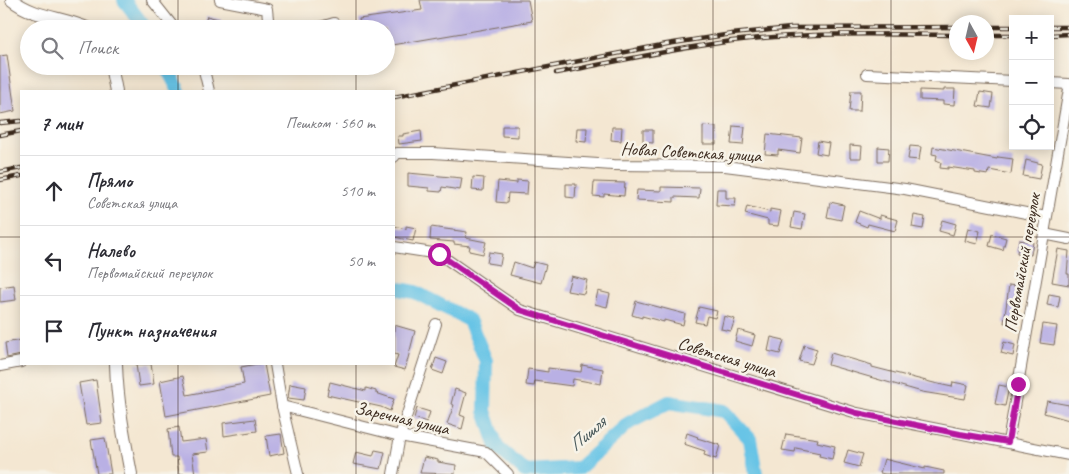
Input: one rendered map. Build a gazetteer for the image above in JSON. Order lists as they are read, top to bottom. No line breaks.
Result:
{"streets":{"street":["Новая Советская улица","Первомайский переулок","Советская улица","Заречная улица"]},"crossings":[["Новая Советская улица","Первомайский переулок"],["Первомайский переулок","Советская улица"]],"water":["Пишля"],"north":"bottom","page":{"map_buttons":["+","−"],"search":"Поиск","heading":["7 мин","Пешком · 560 m"],"list":[["Прямо","Советская улица","510 m"],["Налево","Первомайский переулок","50 m"],"Пункт назначения"]}}
